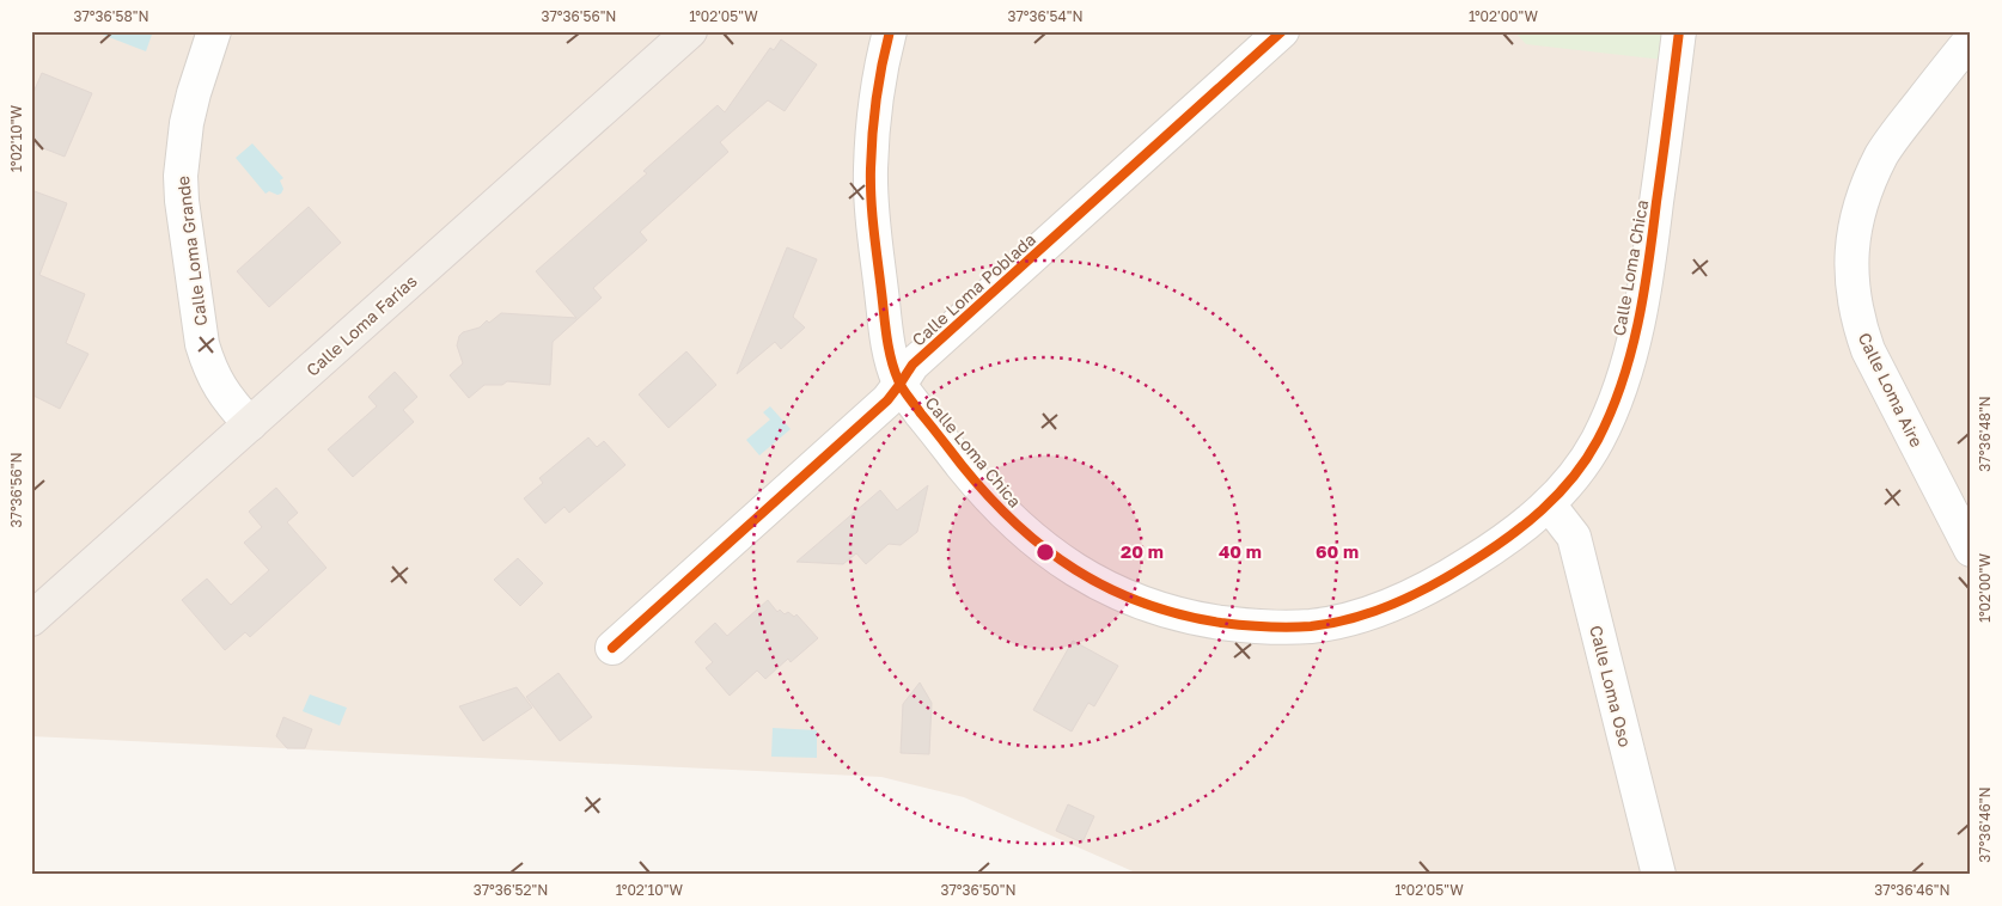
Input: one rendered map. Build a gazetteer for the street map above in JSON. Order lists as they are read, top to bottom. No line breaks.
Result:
{"streets":{"main road":["Calle Loma Farias"],"street":["Calle Loma Grande","Calle Loma Chica","Calle Loma Poblada","Calle Loma Aire","Calle Loma Oso"]},"crossings":[["Calle Loma Grande","Calle Loma Farias"],["Calle Loma Chica","Calle Loma Poblada"],["Calle Loma Chica","Calle Loma Oso"]],"coordinates":["37°36'58\"N","37°36'56\"N","1°02'05\"W","37°36'54\"N","1°02'00\"W","1°02'10\"W","37°36'48\"N","37°36'46\"N","37°36'52\"N","37°36'50\"N"],"rings":["20 m","40 m","60 m"]}
